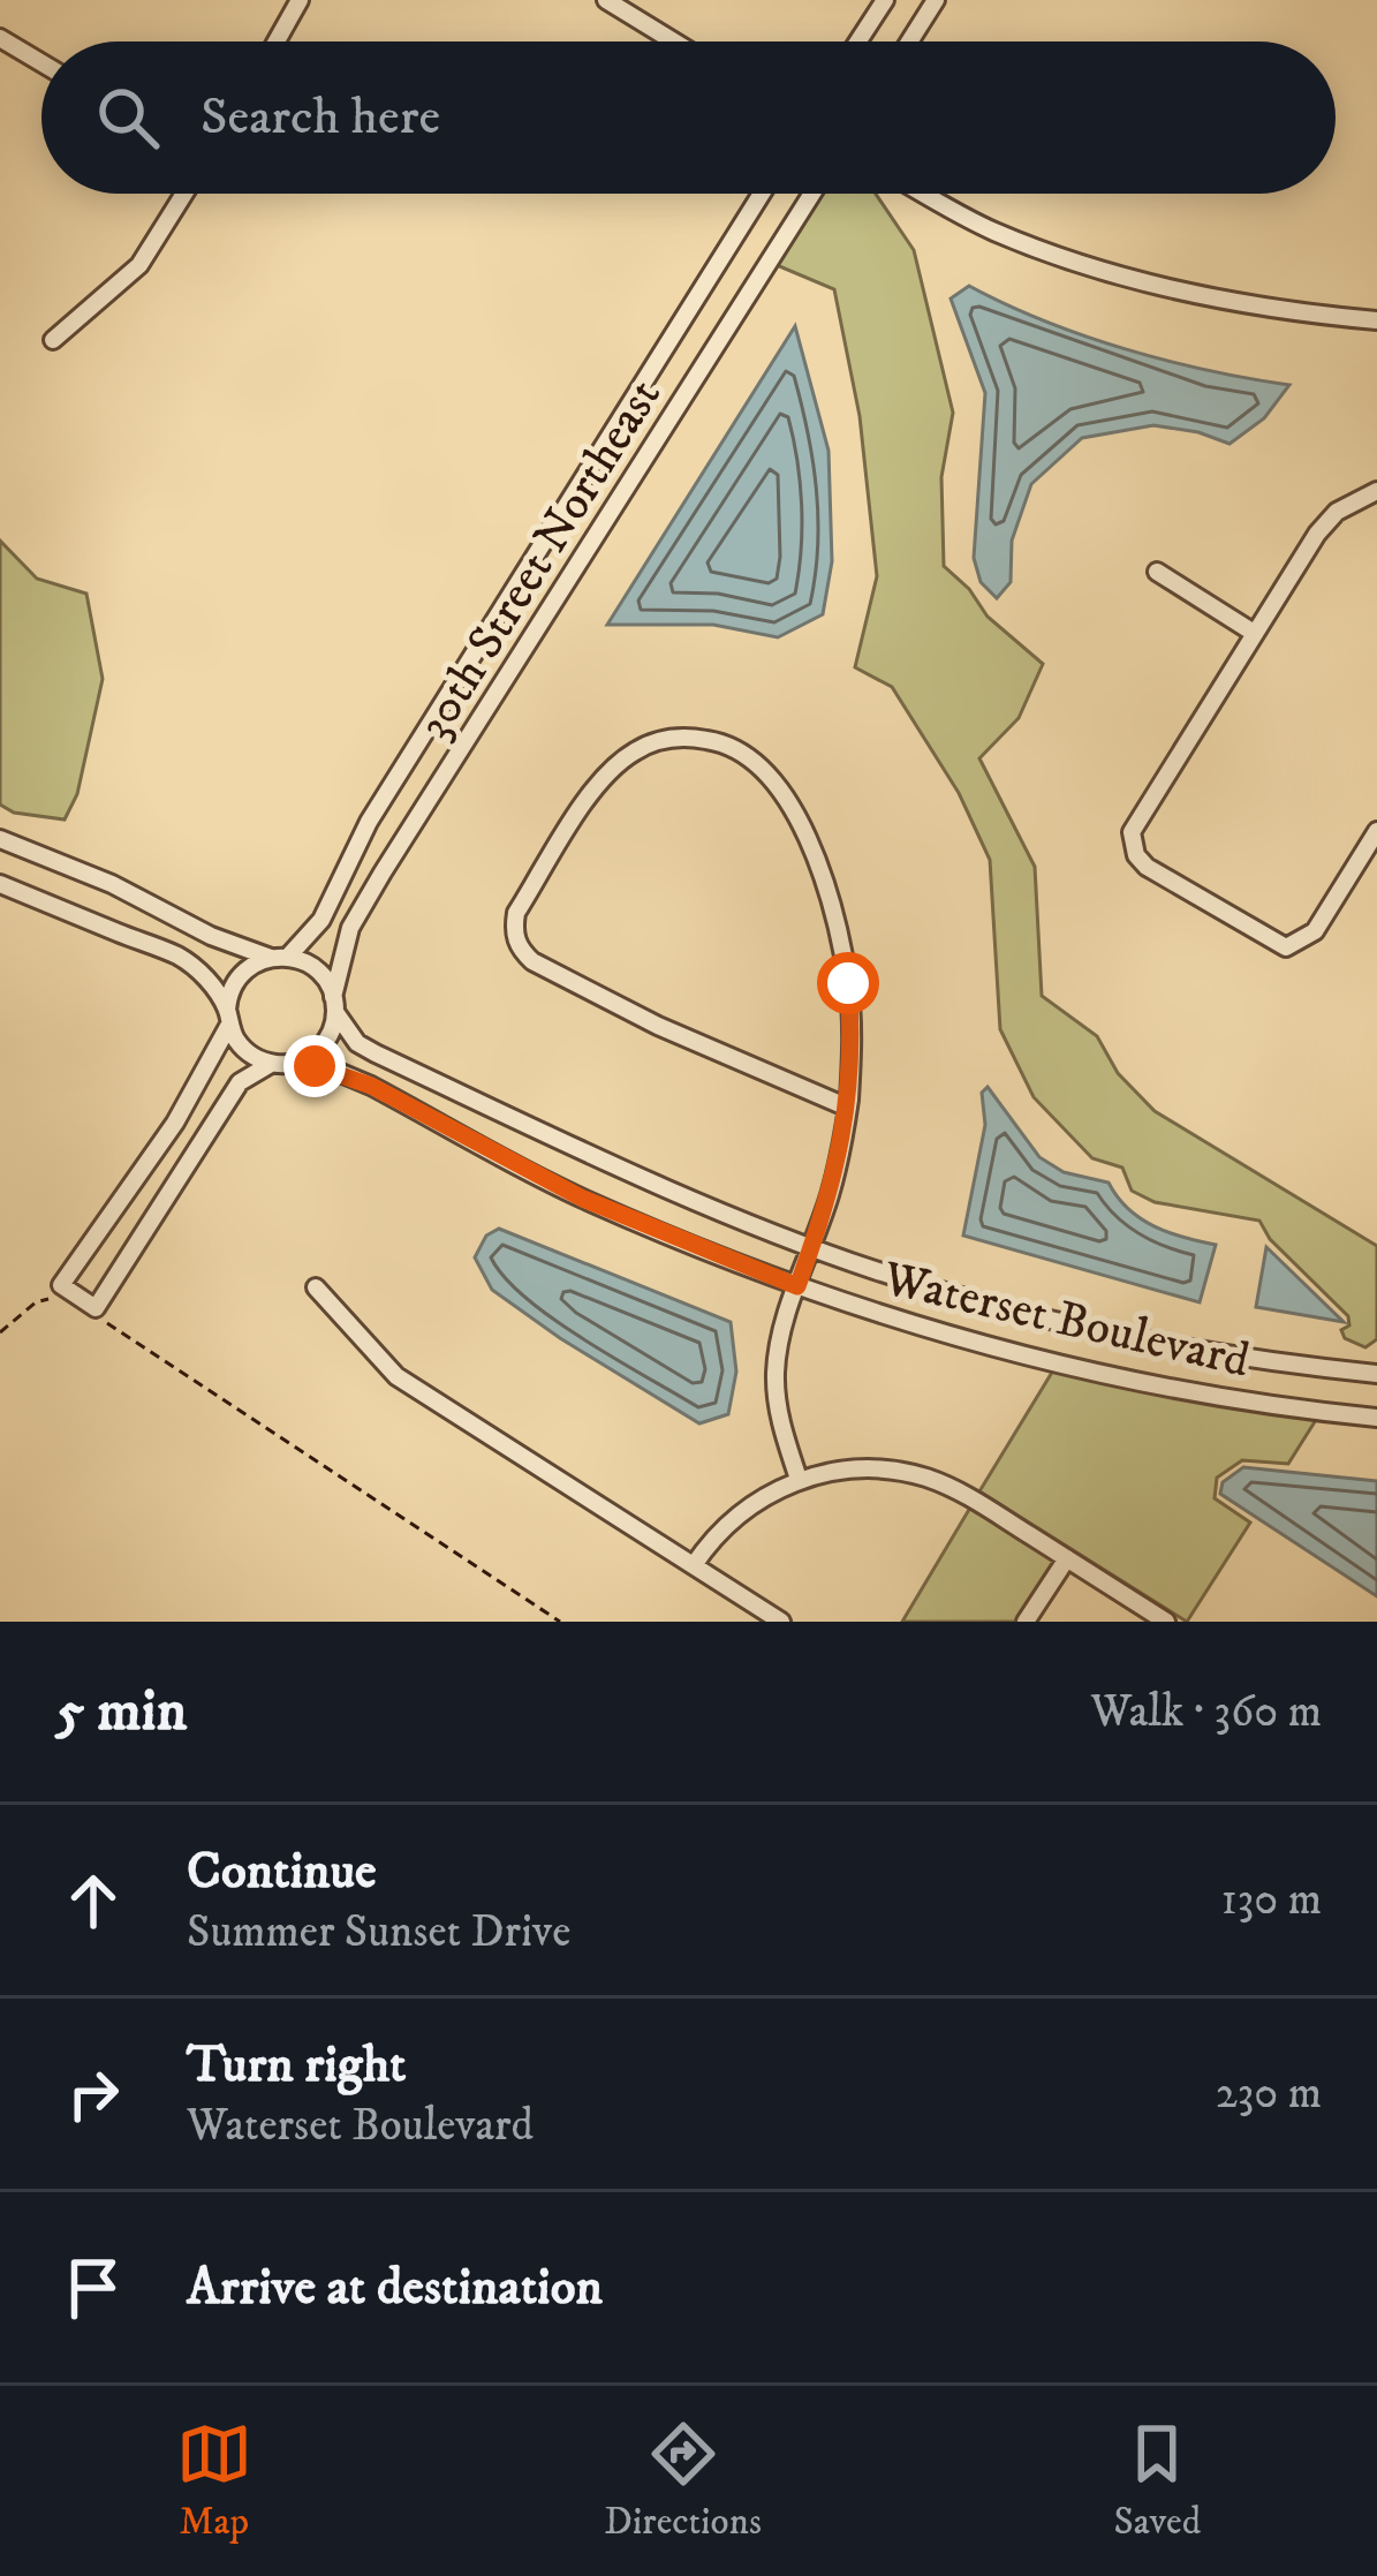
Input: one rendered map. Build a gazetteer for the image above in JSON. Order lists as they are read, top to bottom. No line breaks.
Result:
{"streets":{"street":["30th Street Northeast","Waterset Boulevard"]},"crossings":[["30th Street Northeast","Waterset Boulevard"]],"page":{"search":"Search here","heading":["5 min","Walk · 360 m"],"list":[["Continue","Summer Sunset Drive","130 m"],["Turn right","Waterset Boulevard","230 m"],"Arrive at destination"],"nav":["Map","Directions","Saved"]}}
